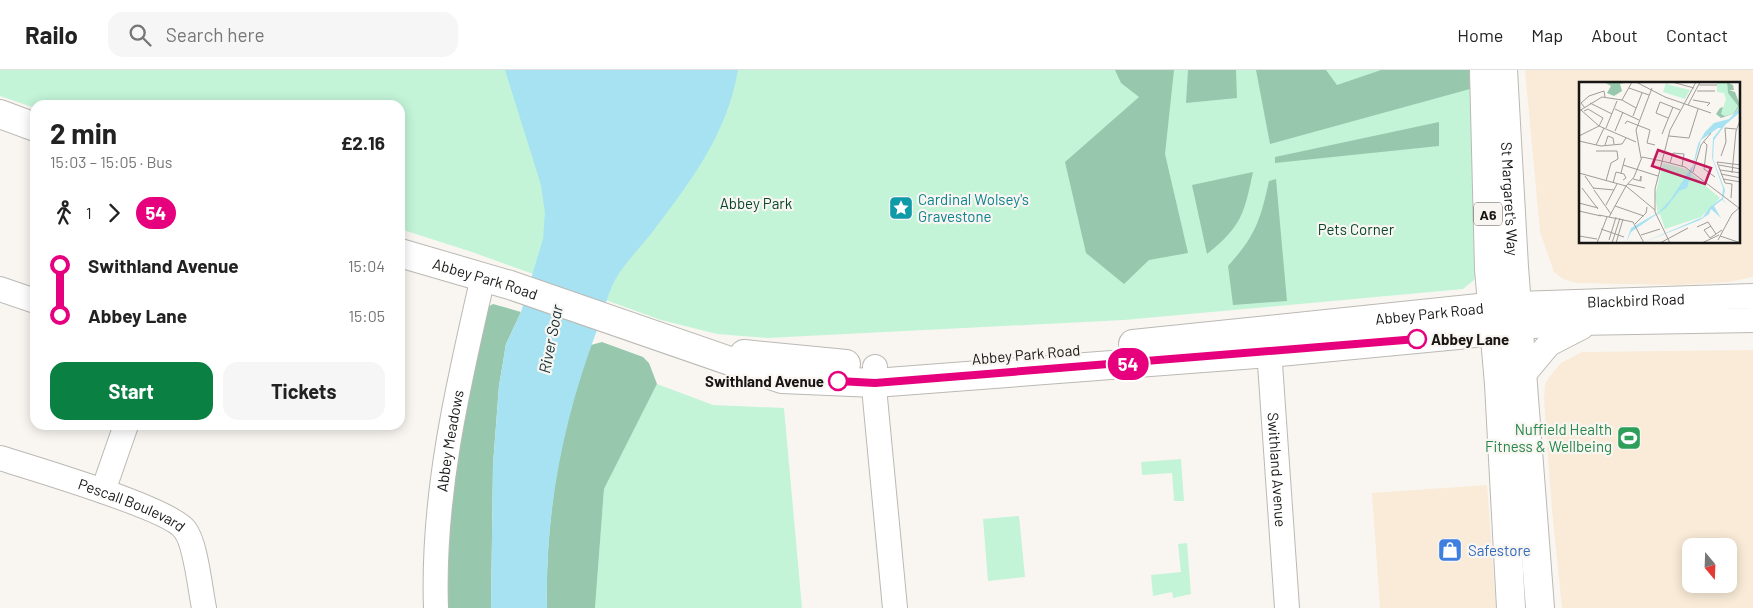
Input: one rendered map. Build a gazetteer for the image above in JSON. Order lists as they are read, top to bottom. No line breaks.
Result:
{"streets":{"main road":["St Margaret's Way","A6","Abbey Park Road"],"street":["Blackbird Road","Abbey Meadows","Swithland Avenue","Pescall Boulevard"]},"crossings":[["St Margaret's Way","A6"],["St Margaret's Way","Abbey Park Road"],["St Margaret's Way","Blackbird Road"],["A6","Abbey Park Road"],["A6","Blackbird Road"],["Abbey Park Road","Blackbird Road"],["Abbey Park Road","Abbey Meadows"],["Abbey Park Road","Swithland Avenue"]],"water":["River Soar"],"parks":["Abbey Park","Pets Corner"],"places":{"place":["Cardinal Wolsey's Gravestone"],"other":["Abbey Lane","Swithland Avenue"],"sports":["Nuffield Health Fitness & Wellbeing"],"shop":["Safestore"]},"lines":["bus line 54"],"north":"bottom","page":{"header":"Railo","search":"Search here","nav":["Home","Map","About","Contact"],"on_map":"54","heading":["2 min","15:03 – 15:05 · Bus","£2.16"],"legs":["1","54"],"list":[{"name":"Swithland Avenue","value":"15:04"},{"name":"Abbey Lane","value":"15:05"}],"buttons":["Start","Tickets"]}}
